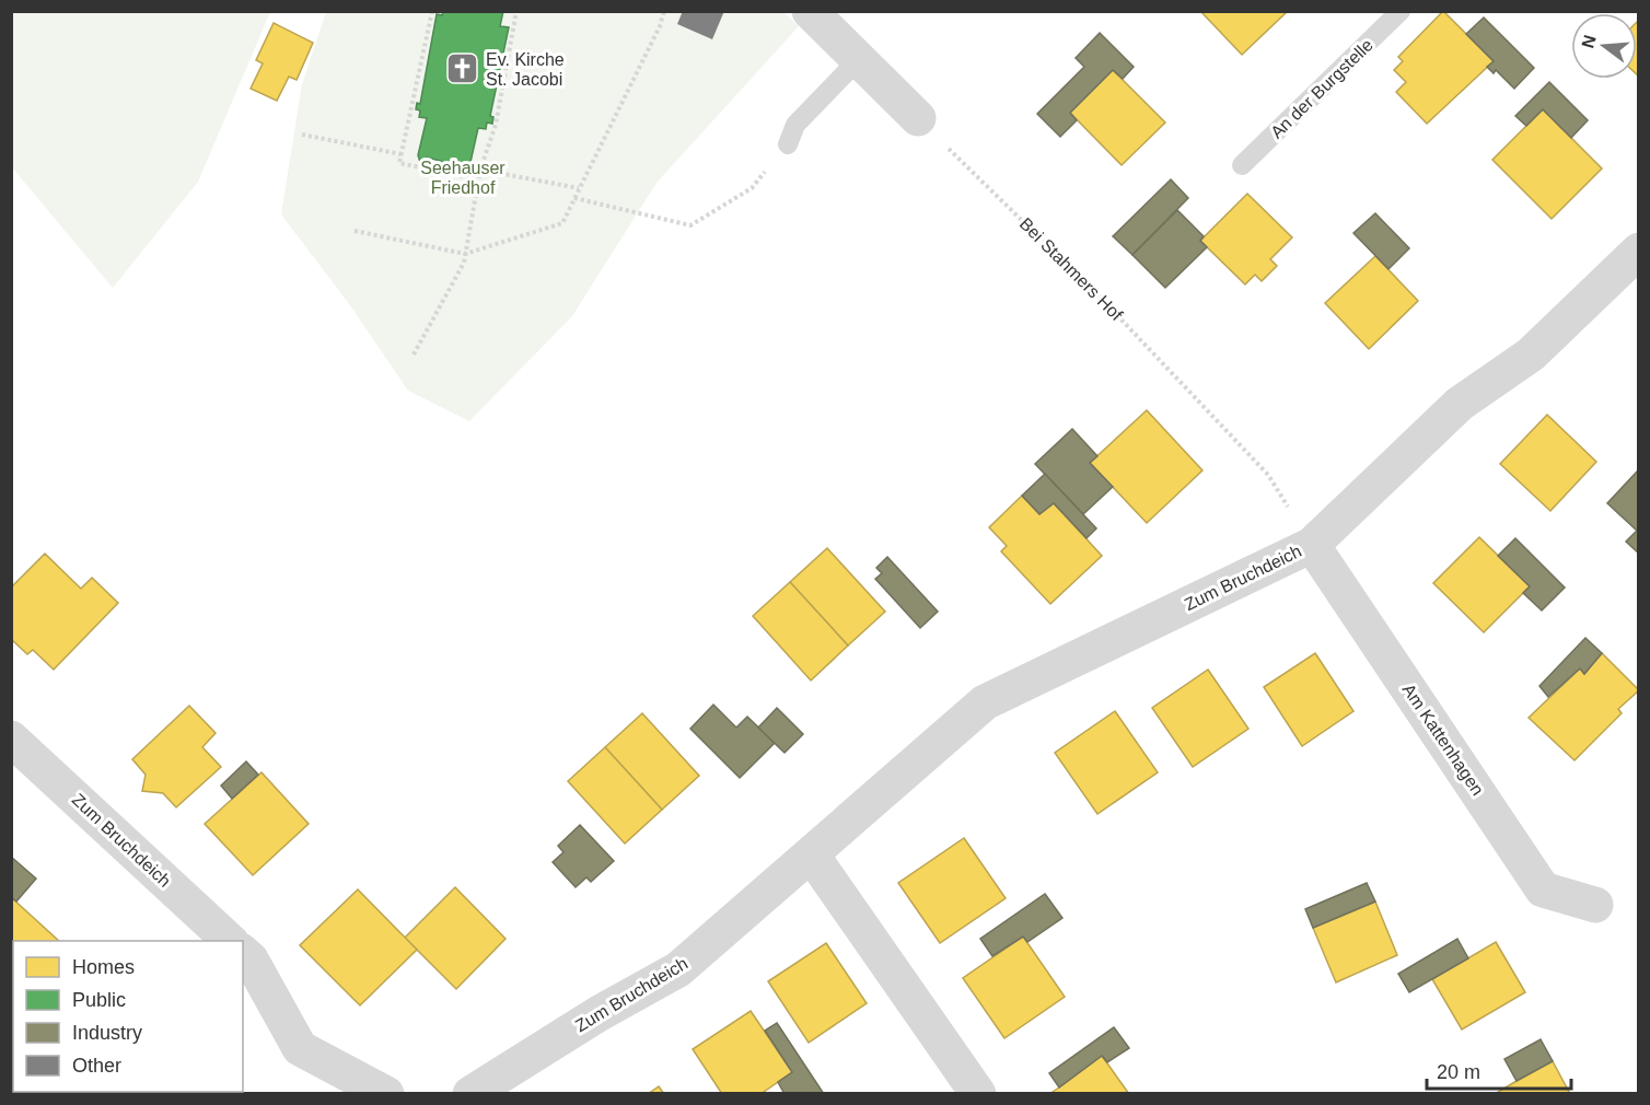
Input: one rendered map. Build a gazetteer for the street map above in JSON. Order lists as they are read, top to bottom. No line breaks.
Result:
{"streets":{"street":["Zum Bruchdeich","Am Kattenhagen"],"lane":["An der Burgstelle"],"path":["Bei Stahmers Hof"]},"crossings":[["Bei Stahmers Hof","Zum Bruchdeich"],["Bei Stahmers Hof","Am Kattenhagen"],["Zum Bruchdeich","Am Kattenhagen"]],"parks":["Seehauser Friedhof"],"places":{"church":["Ev. Kirche St. Jacobi"]},"legend":["Homes","Public","Industry","Other"],"scale_bar":"20 m","north":"left"}
